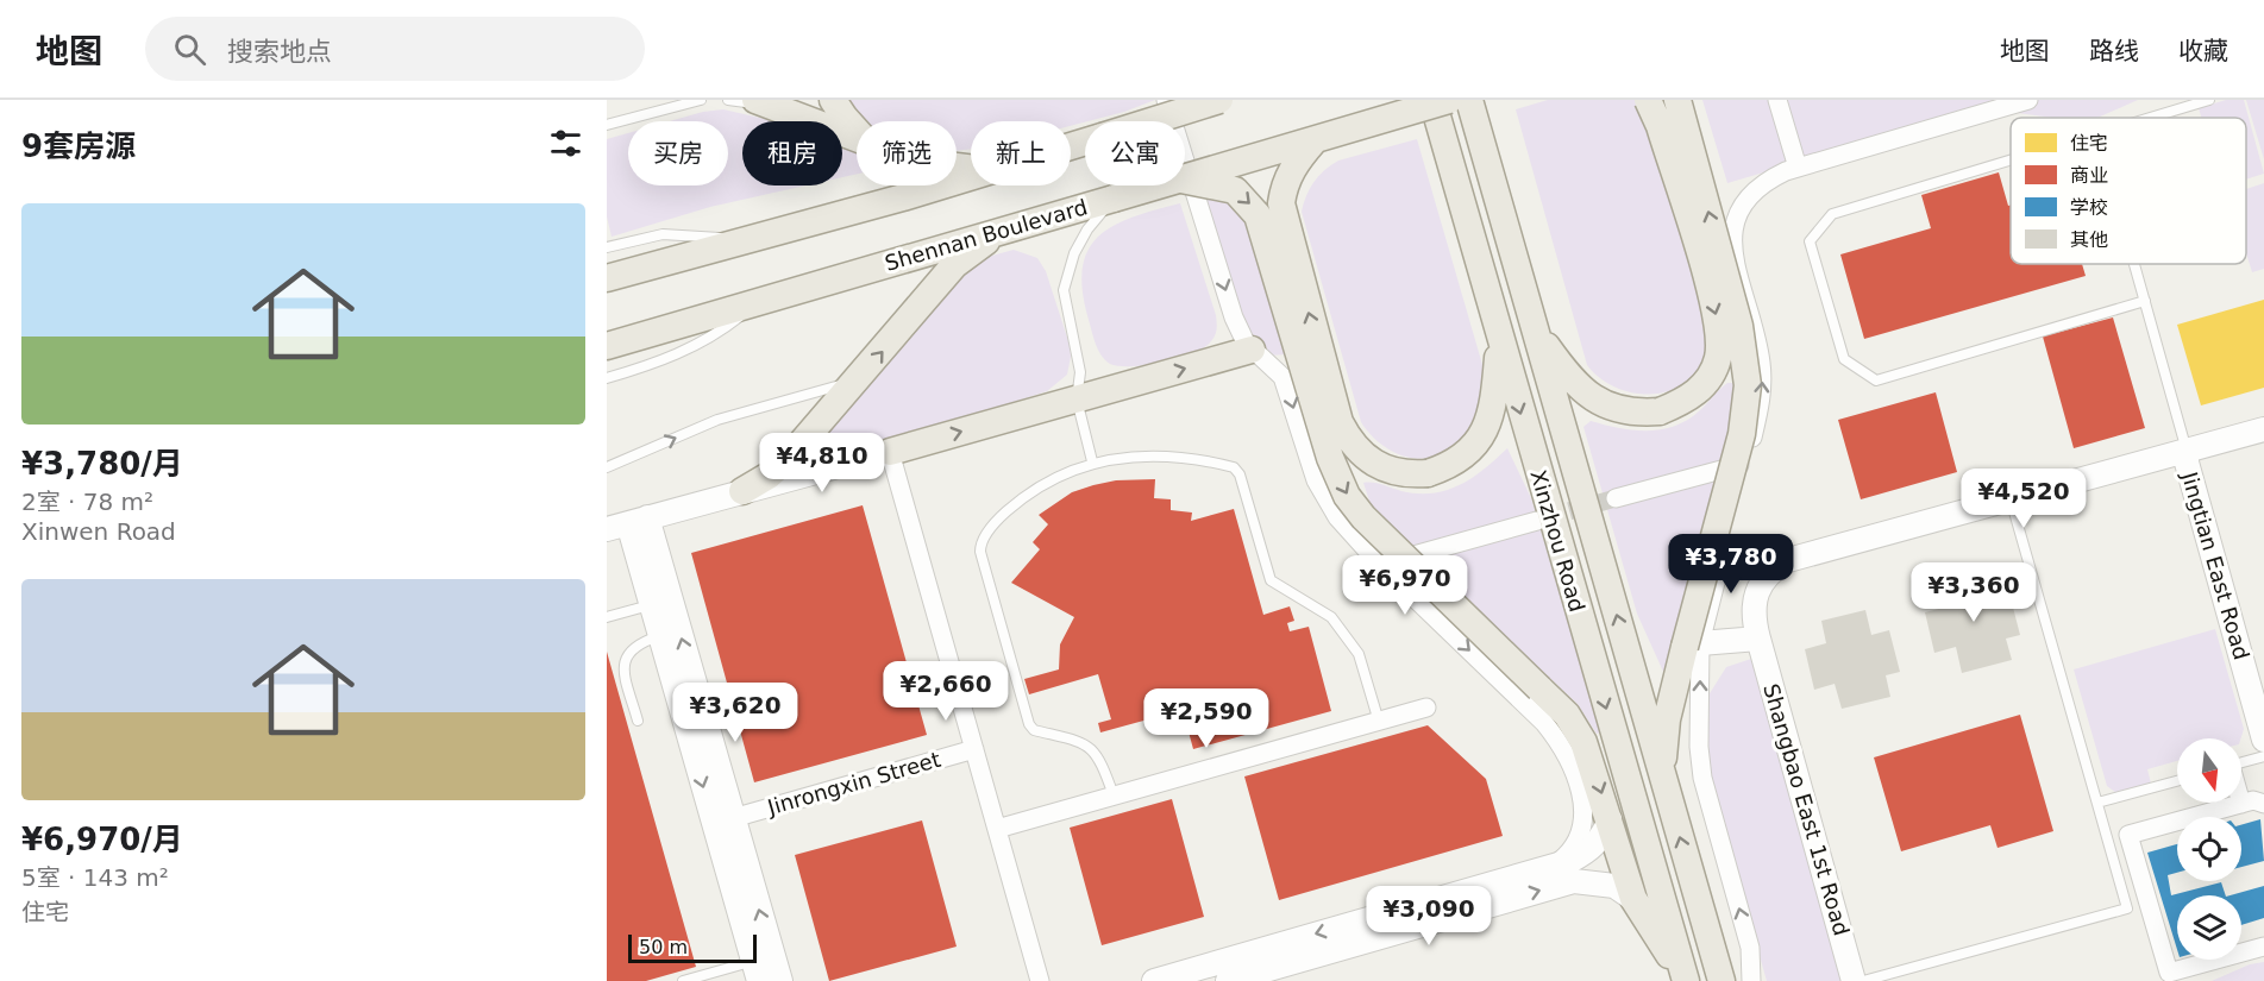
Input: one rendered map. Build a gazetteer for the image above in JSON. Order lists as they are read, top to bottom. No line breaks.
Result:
{"streets":{"main road":["Shennan Boulevard","Xinzhou Road"],"street":["Jingtian East Road","Jinrongxin Street","Shangbao East 1st Road"]},"legend":["住宅","商业","学校","其他"],"scale_bar":"50 m","north":"bottom","page":{"header":"地图","search":"搜索地点","nav":["地图","路线","收藏"],"heading":"9套房源","chip":["买房","租房","筛选","新上","公寓"],"list":[{"name":"¥3,780/月","note":"2室 · 78 m² · Xinwen Road"},{"name":"¥6,970/月","note":"5室 · 143 m² · 住宅"}],"price":["¥4,810","¥4,520","¥3,780","¥6,970","¥3,360","¥2,660","¥3,620","¥2,590","¥3,090"],"scale":"50 m"}}
